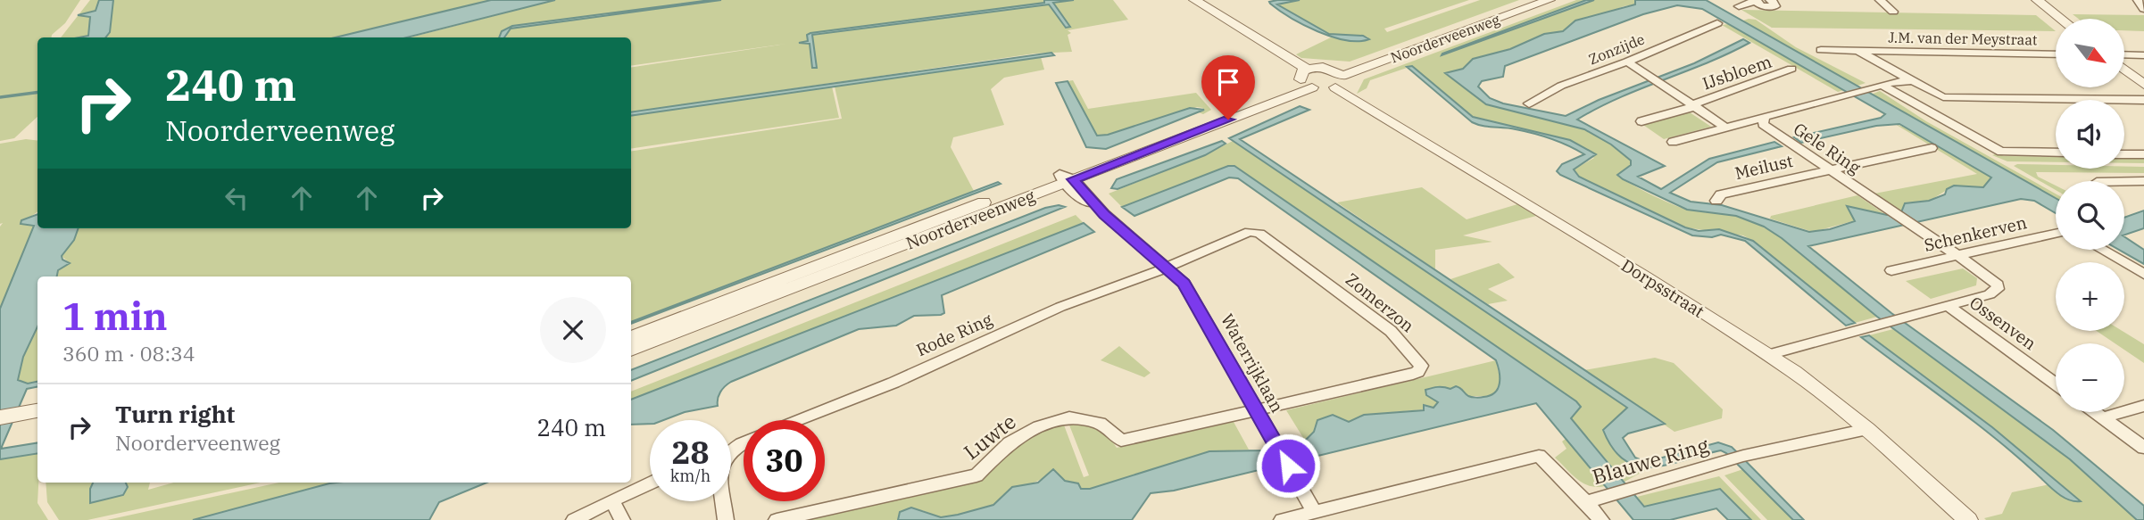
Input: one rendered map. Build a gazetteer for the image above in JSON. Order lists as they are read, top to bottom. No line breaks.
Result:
{"streets":{"street":["Noorderveenweg","J.M. van der Meystraat","Zonzijde","IJsbloem","Gele Ring","Meilust","Schenkerven","Dorpsstraat","Zomerzon","Ossenven","Rode Ring","Waterrijklaan","Luwte","Blauwe Ring"]},"crossings":[["Noorderveenweg","Dorpsstraat"],["Noorderveenweg","Waterrijklaan"],["J.M. van der Meystraat","Gele Ring"],["Gele Ring","Meilust"],["Gele Ring","Schenkerven"],["Gele Ring","Dorpsstraat"],["Gele Ring","Ossenven"],["Dorpsstraat","Blauwe Ring"],["Zomerzon","Rode Ring"],["Zomerzon","Waterrijklaan"],["Zomerzon","Luwte"],["Rode Ring","Waterrijklaan"],["Waterrijklaan","Luwte"],["Waterrijklaan","Blauwe Ring"]],"north":"bottom right","page":{"map_buttons":["+","−"],"turn":["240 m","Noorderveenweg"],"heading":["1 min","360 m · 08:34"],"list":[{"name":"Turn right","note":"Noorderveenweg","value":"240 m"}],"speed":"28 km/h","limit":"30"}}
